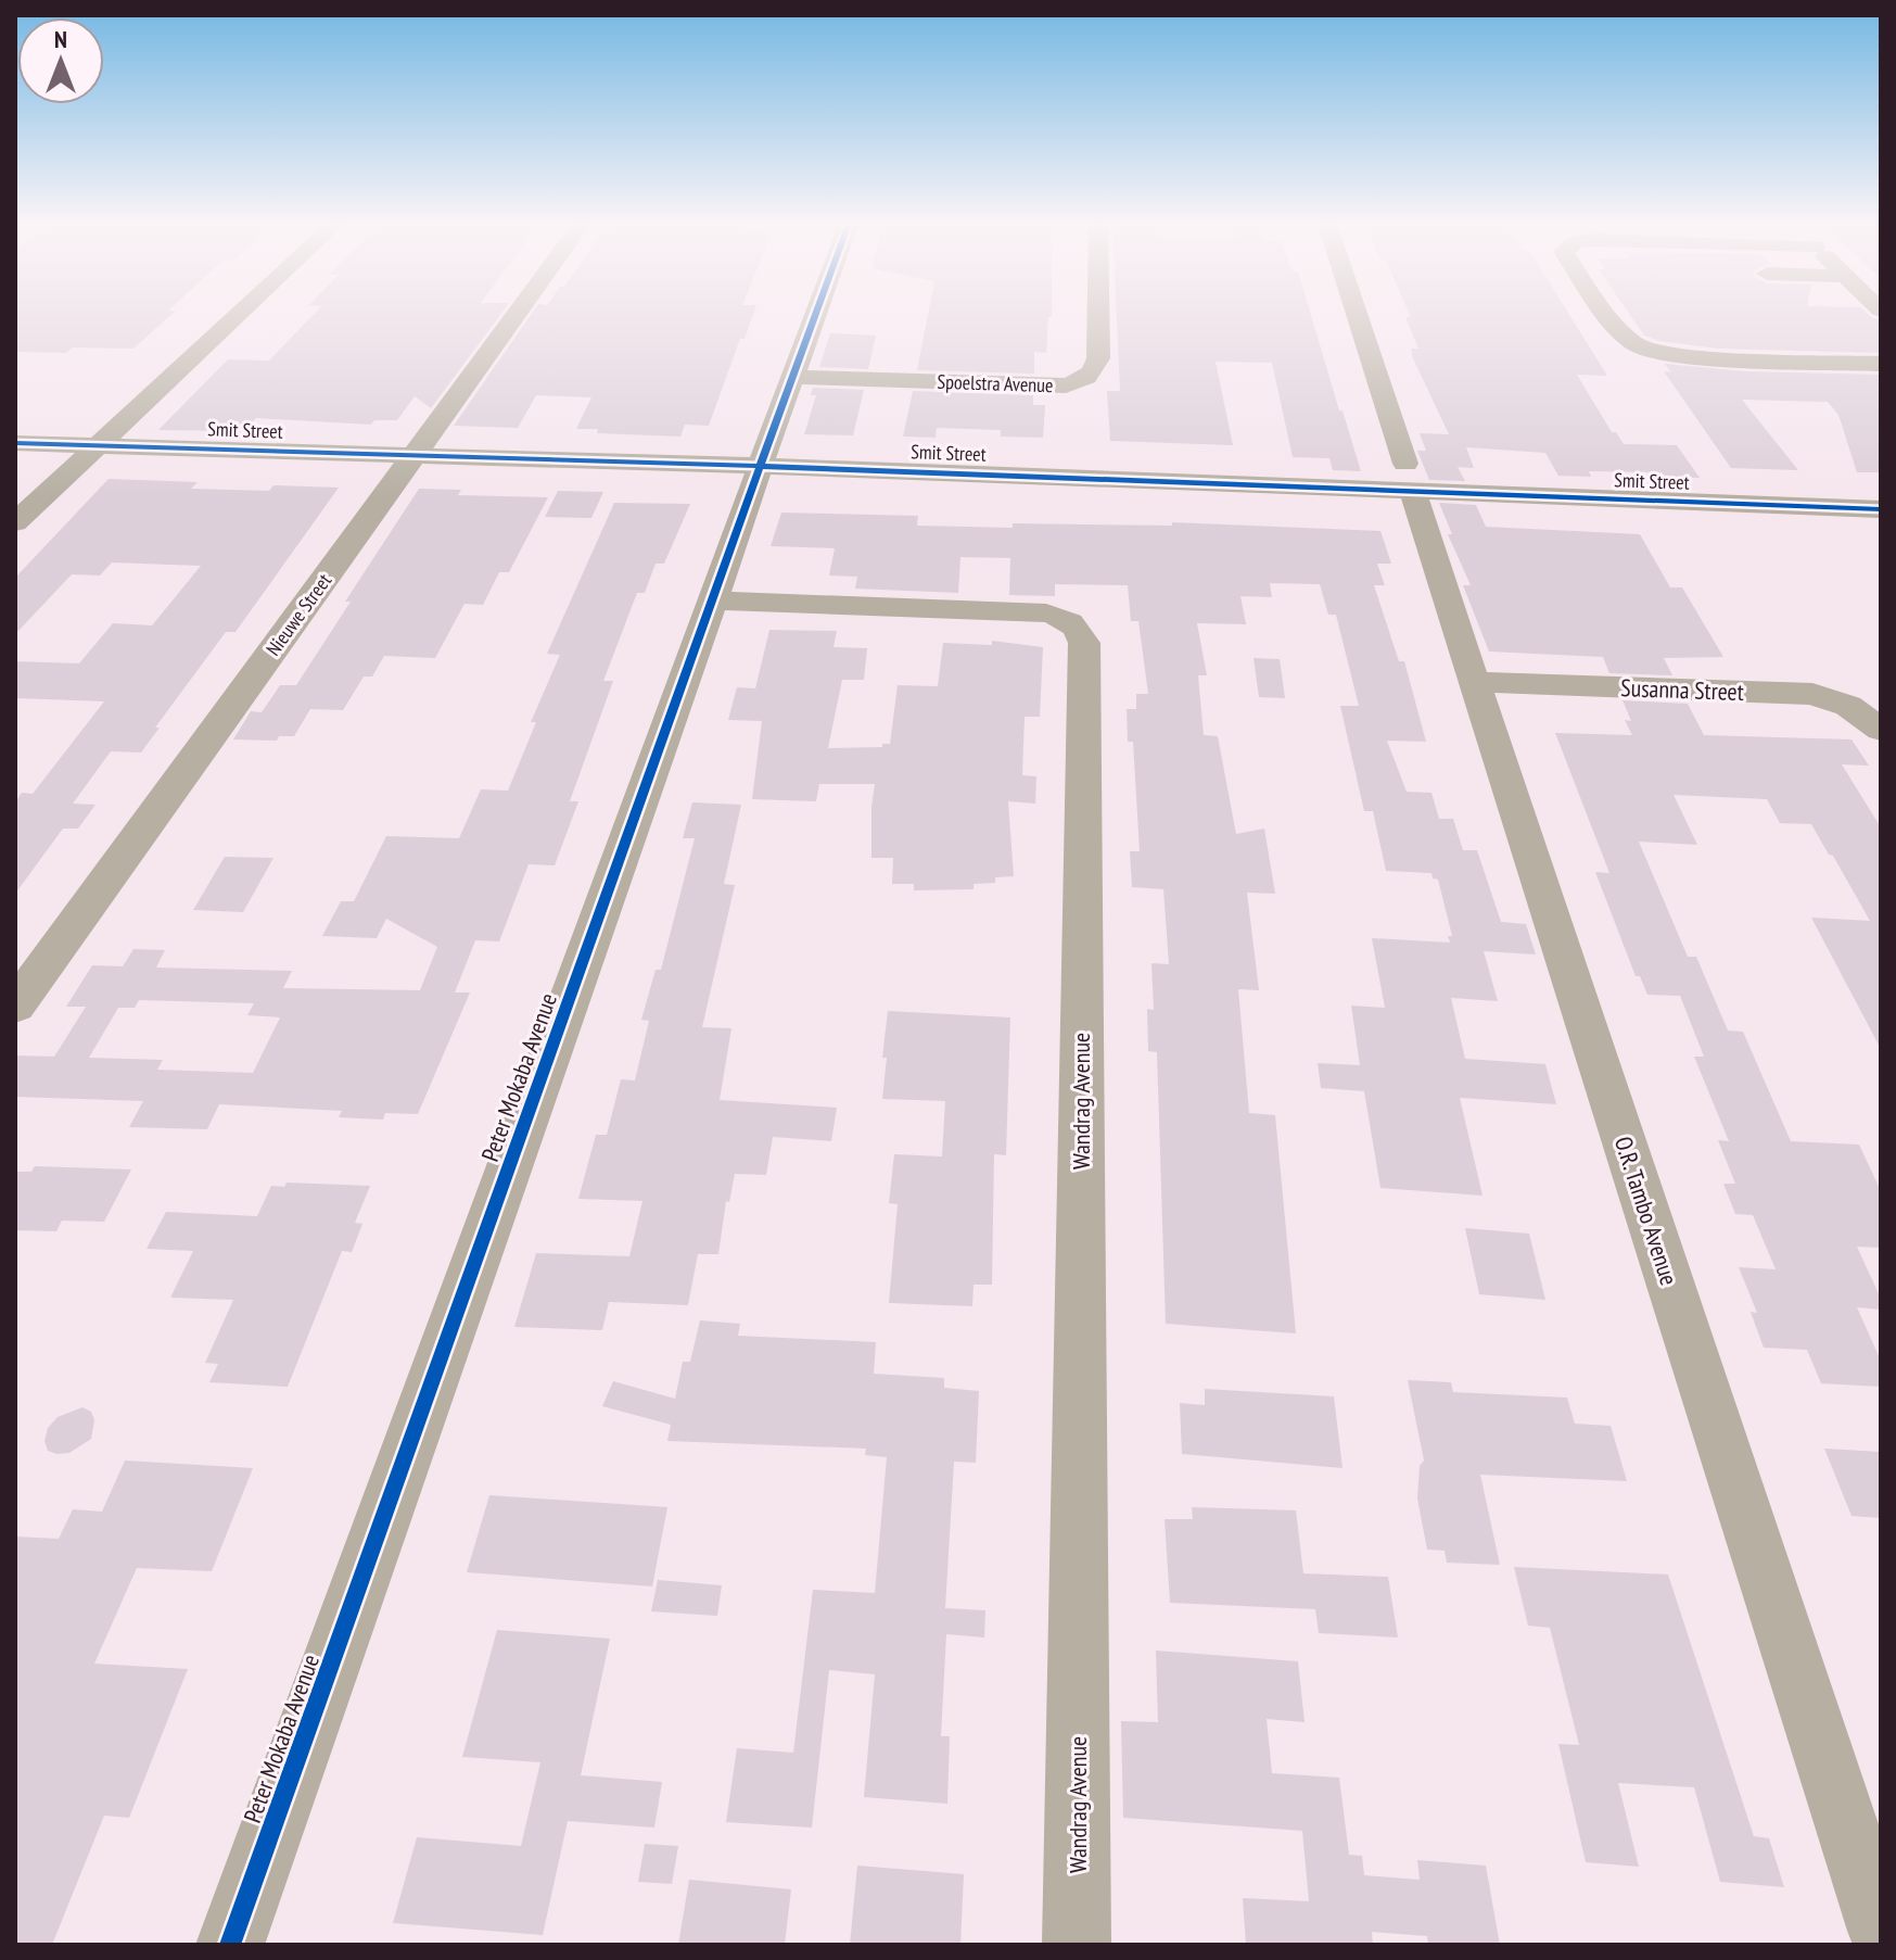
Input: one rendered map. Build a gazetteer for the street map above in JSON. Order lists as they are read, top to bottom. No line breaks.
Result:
{"streets":{"street":["Spoelstra Avenue","Smit Street","Nieuwe Street","Susanna Street","Peter Mokaba Avenue","Wandrag Avenue","O.R. Tambo Avenue"]},"crossings":[["Spoelstra Avenue","Peter Mokaba Avenue"],["Smit Street","Nieuwe Street"],["Smit Street","Peter Mokaba Avenue"],["Smit Street","O.R. Tambo Avenue"],["Susanna Street","O.R. Tambo Avenue"],["Peter Mokaba Avenue","Wandrag Avenue"]],"north":"top"}
